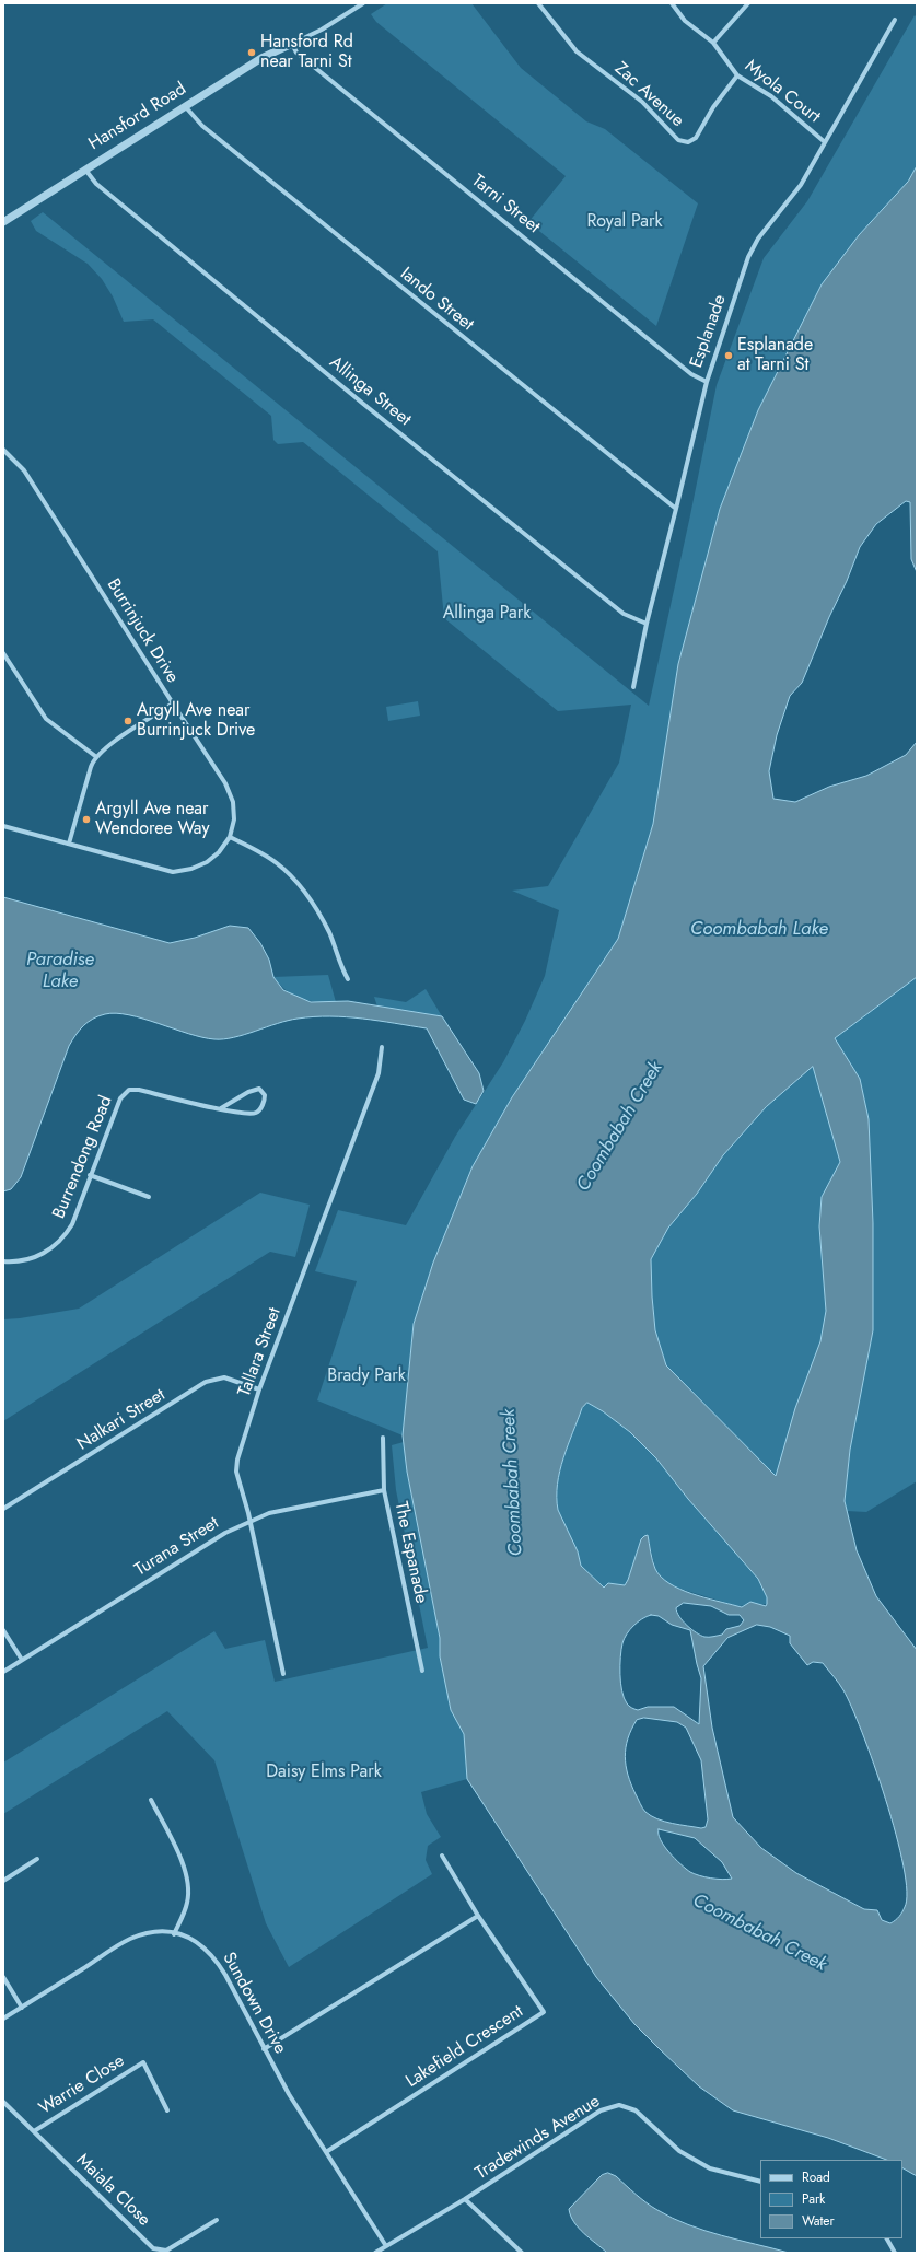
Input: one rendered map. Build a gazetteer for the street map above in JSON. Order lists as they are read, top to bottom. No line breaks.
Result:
{"streets":{"street":["Myola Court","Zac Avenue","Hansford Road","Tarni Street","Iando Street","Esplanade","Allinga Street","Burrinjuck Drive","Burrendong Road","Tallara Street","Nalkari Street","Turana Street","The Espanade","Sundown Drive","Lakefield Crescent","Warrie Close","Tradewinds Avenue","Maiala Close"]},"crossings":[["Myola Court","Zac Avenue"],["Myola Court","Esplanade"],["Hansford Road","Tarni Street"],["Hansford Road","Iando Street"],["Hansford Road","Allinga Street"],["Tarni Street","Esplanade"],["Iando Street","Esplanade"],["Esplanade","Allinga Street"],["Tallara Street","Nalkari Street"],["Tallara Street","Turana Street"],["Turana Street","The Espanade"],["Sundown Drive","Lakefield Crescent"],["Sundown Drive","Tradewinds Avenue"],["Warrie Close","Maiala Close"]],"water":["Coombabah Lake","Paradise Lake","Coombabah Creek"],"parks":["Royal Park","Allinga Park","Brady Park","Daisy Elms Park"],"places":["Hansford Rd near Tarni St","Esplanade at Tarni St","Argyll Ave near Burrinjuck Drive","Argyll Ave near Wendoree Way"],"legend":["Road","Park","Water"]}
